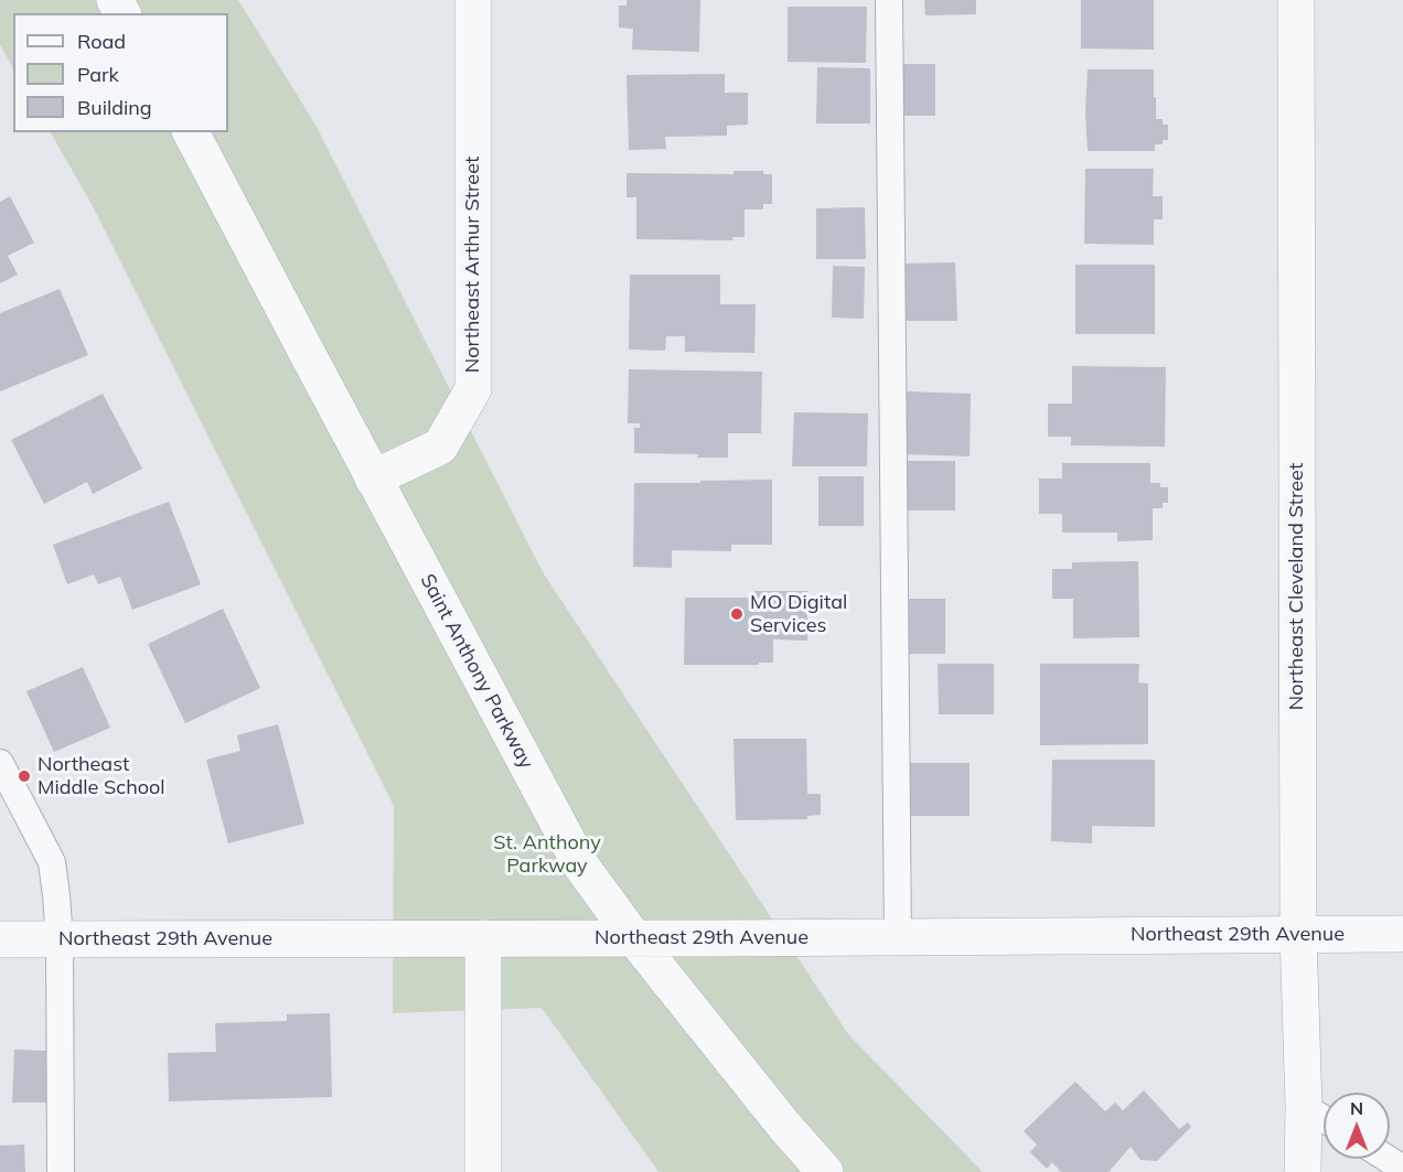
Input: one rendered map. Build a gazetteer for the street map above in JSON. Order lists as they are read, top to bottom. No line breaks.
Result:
{"streets":{"street":["Northeast Arthur Street","Northeast Cleveland Street","Saint Anthony Parkway","Northeast 29th Avenue"]},"crossings":[["Northeast Arthur Street","Saint Anthony Parkway"],["Northeast Cleveland Street","Northeast 29th Avenue"],["Saint Anthony Parkway","Northeast 29th Avenue"]],"parks":["St. Anthony Parkway"],"places":["MO Digital Services","Northeast Middle School"],"legend":["Road","Park","Building"],"north":"top"}
